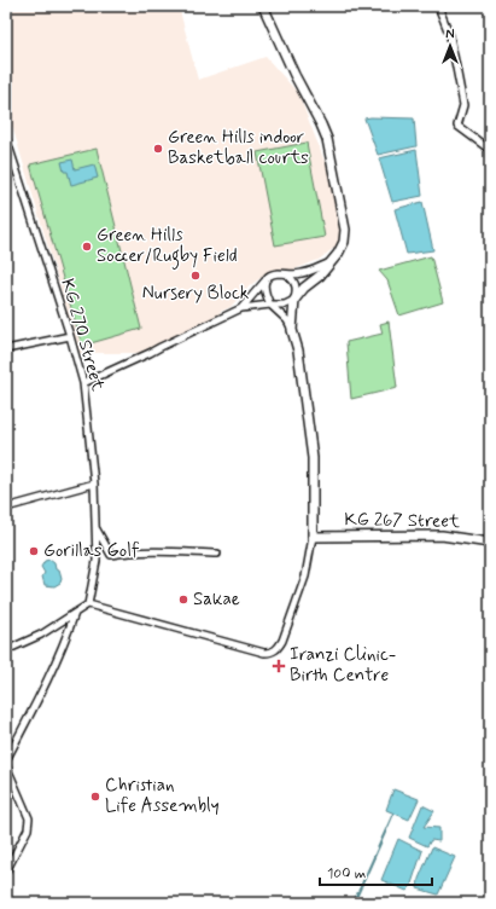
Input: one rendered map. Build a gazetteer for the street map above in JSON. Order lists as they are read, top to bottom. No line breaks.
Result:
{"streets":{"street":["KG 270 Street","KG 267 Street"]},"places":{"other":["Green Hills indoor Basketball courts","Green Hills Soccer/Rugby Field","Nursery Block","Gorillas Golf","Sakae","Christian Life Assembly"],"health":["Iranzi Clinic- Birth Centre"]},"scale_bar":"100 m","north":"top"}
